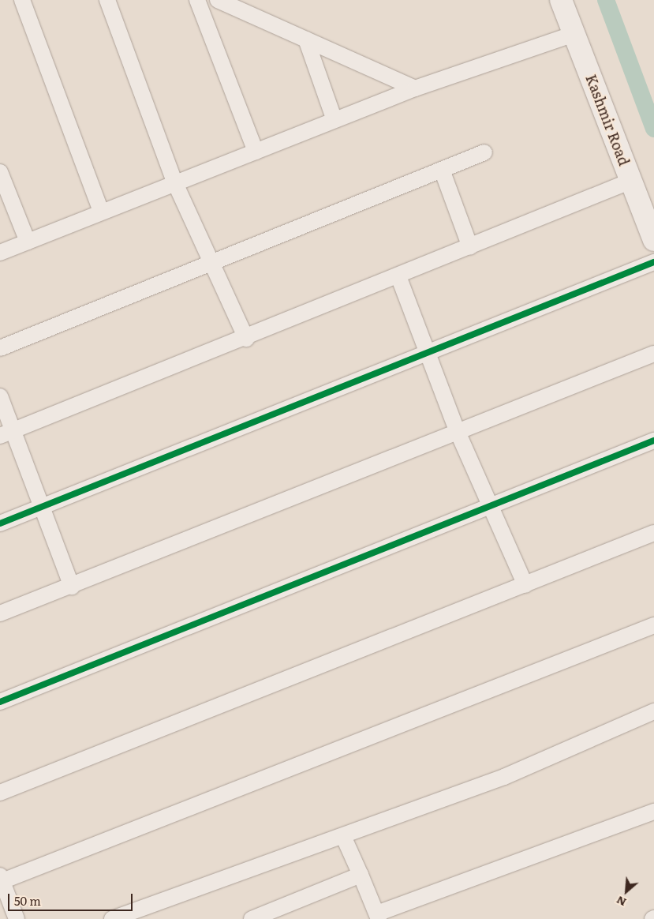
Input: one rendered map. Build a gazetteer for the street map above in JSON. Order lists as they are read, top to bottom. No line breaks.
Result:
{"streets":{"main road":["Kashmir Road"]},"scale_bar":"50 m","north":"bottom left"}
